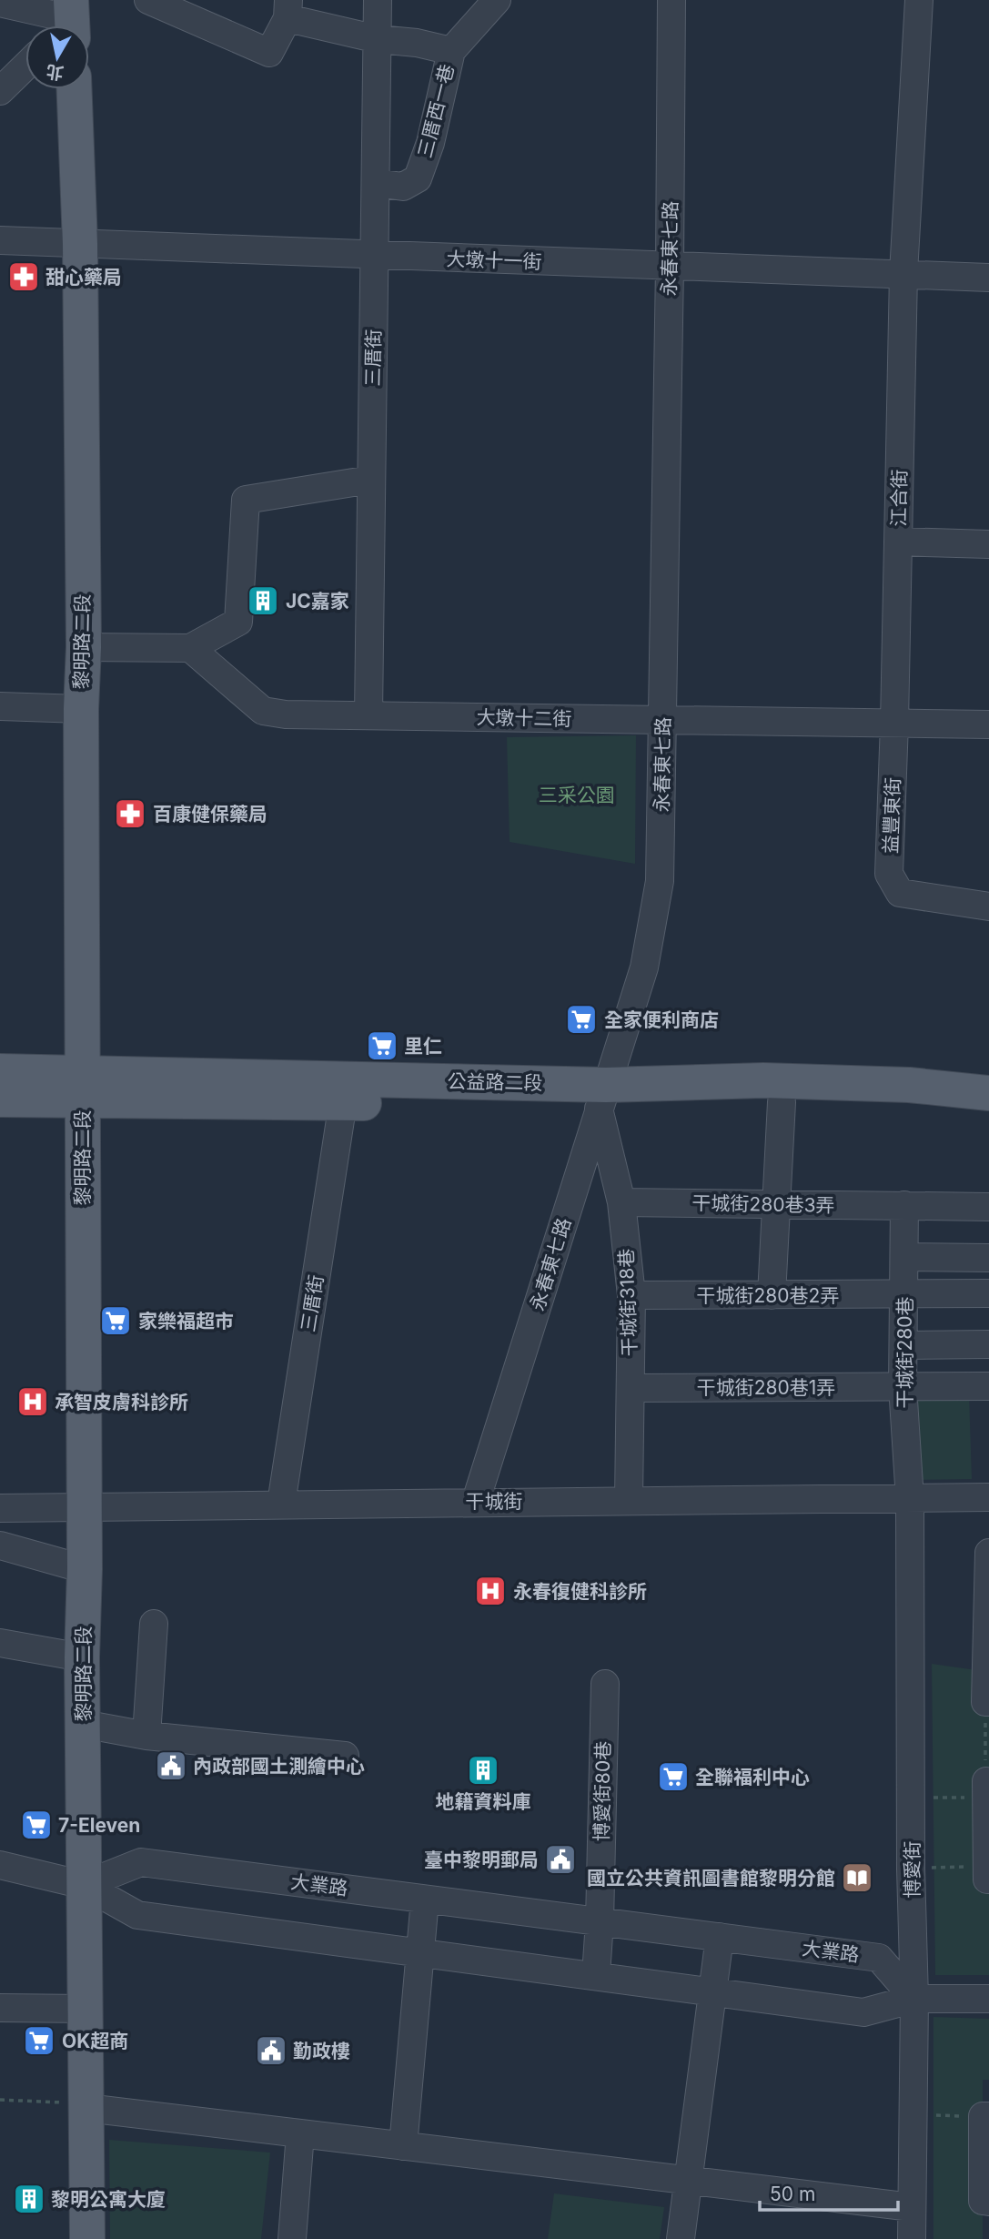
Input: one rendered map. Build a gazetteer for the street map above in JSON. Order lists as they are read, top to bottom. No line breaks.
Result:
{"streets":{"main road":["黎明路二段","公益路二段"],"street":["三厝西一巷","永春東七路","大墩十一街","三厝街","江合街","大墩十二街","益豐東街","干城街280巷3弄","干城街280巷2弄","干城街318巷","干城街280巷","干城街280巷1弄","干城街","博愛街80巷","博愛街","大業路"]},"crossings":[["三厝西一巷","三厝街"],["永春東七路","大墩十一街"],["永春東七路","大墩十二街"],["永春東七路","公益路二段"],["永春東七路","干城街318巷"],["永春東七路","干城街"],["大墩十一街","三厝街"],["大墩十一街","江合街"],["大墩十一街","黎明路二段"],["三厝街","大墩十二街"],["三厝街","公益路二段"],["三厝街","干城街"],["江合街","大墩十二街"],["江合街","益豐東街"],["黎明路二段","公益路二段"],["黎明路二段","干城街"],["黎明路二段","大業路"],["大墩十二街","益豐東街"],["公益路二段","干城街318巷"],["干城街280巷3弄","干城街318巷"],["干城街280巷3弄","干城街280巷"],["干城街280巷2弄","干城街318巷"],["干城街280巷2弄","干城街280巷"],["干城街318巷","干城街280巷1弄"],["干城街318巷","干城街"],["干城街280巷","干城街280巷1弄"],["干城街280巷","干城街"],["干城街280巷","博愛街"],["干城街","博愛街"],["博愛街80巷","大業路"],["博愛街","大業路"]],"parks":["三采公園"],"places":{"pharmacy":["甜心藥局","百康健保藥局"],"building":["JC嘉家","地籍資料庫","黎明公寓大廈"],"supermarket":["全家便利商店","里仁","家樂福超市","全聯福利中心","7-Eleven","OK超商"],"hospital":["承智皮膚科診所","永春復健科診所"],"public building":["內政部國土測繪中心","臺中黎明郵局","勤政樓"],"library":["國立公共資訊圖書館黎明分館"]},"scale_bar":"50 m","north":"bottom"}
